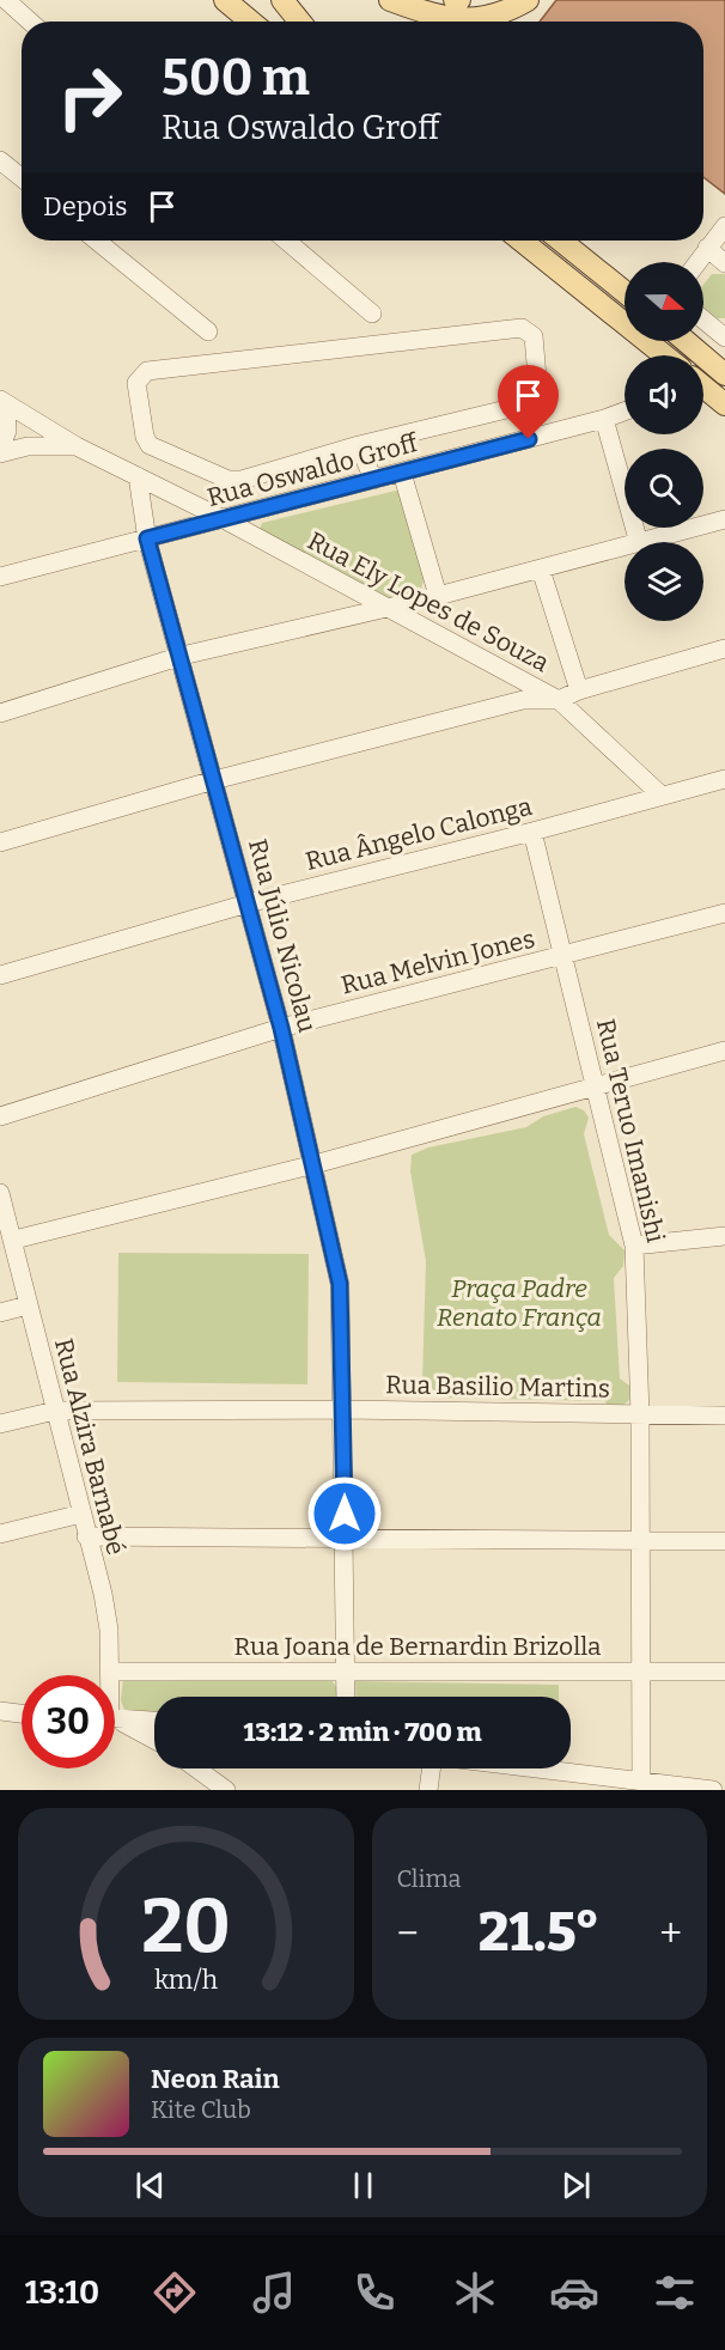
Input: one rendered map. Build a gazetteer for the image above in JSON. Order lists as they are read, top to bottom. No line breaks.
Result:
{"streets":{"street":["Rua Oswaldo Groff","Rua Ely Lopes de Souza","Rua Ângelo Calonga","Rua Júlio Nicolau","Rua Melvin Jones","Rua Teruo Imanishi","Rua Basilio Martins","Rua Alzira Barnabé","Rua Joana de Bernardin Brizolla"]},"crossings":[["Rua Oswaldo Groff","Rua Ely Lopes de Souza"],["Rua Oswaldo Groff","Rua Júlio Nicolau"],["Rua Ely Lopes de Souza","Rua Ângelo Calonga"],["Rua Ely Lopes de Souza","Rua Júlio Nicolau"],["Rua Ângelo Calonga","Rua Júlio Nicolau"],["Rua Ângelo Calonga","Rua Teruo Imanishi"],["Rua Júlio Nicolau","Rua Melvin Jones"],["Rua Júlio Nicolau","Rua Basilio Martins"],["Rua Júlio Nicolau","Rua Joana de Bernardin Brizolla"],["Rua Melvin Jones","Rua Teruo Imanishi"],["Rua Teruo Imanishi","Rua Basilio Martins"],["Rua Teruo Imanishi","Rua Joana de Bernardin Brizolla"],["Rua Basilio Martins","Rua Alzira Barnabé"],["Rua Alzira Barnabé","Rua Joana de Bernardin Brizolla"]],"parks":["Praça Padre Renato França"],"north":"right","page":{"turn":["500 m","Rua Oswaldo Groff"],"then":"Depois","limit":"30","trip":"13:12 · 2 min · 700 m","tile":"Clima","heat":["−","21.5°","+"],"song":["Neon Rain","Kite Club"],"tabs":"13:10","gauge":["20","km/h"]}}
